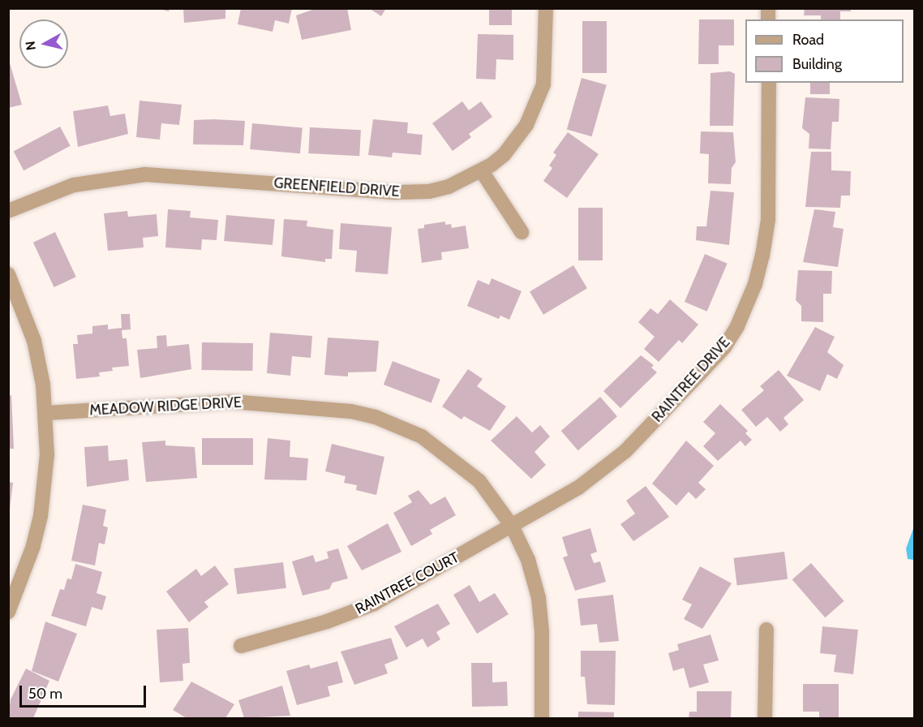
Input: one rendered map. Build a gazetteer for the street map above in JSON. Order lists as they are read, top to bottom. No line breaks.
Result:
{"streets":{"street":["GREENFIELD DRIVE","RAINTREE DRIVE","MEADOW RIDGE DRIVE","RAINTREE COURT"]},"crossings":[["RAINTREE DRIVE","MEADOW RIDGE DRIVE"],["RAINTREE DRIVE","RAINTREE COURT"],["MEADOW RIDGE DRIVE","RAINTREE COURT"]],"legend":["Road","Building"],"scale_bar":"50 m","north":"left"}
